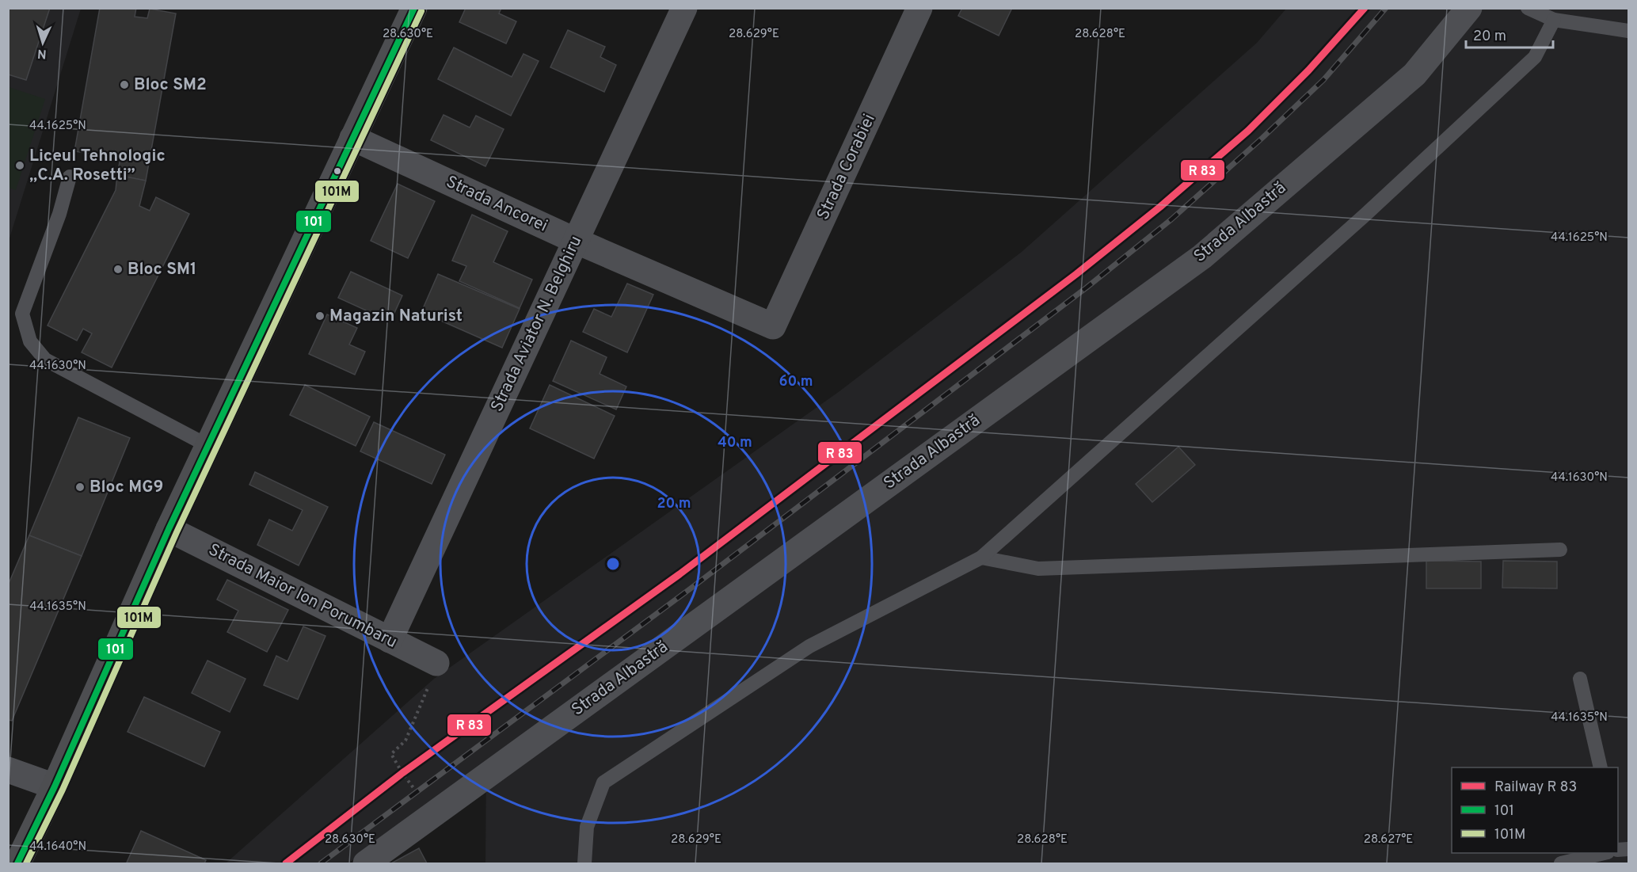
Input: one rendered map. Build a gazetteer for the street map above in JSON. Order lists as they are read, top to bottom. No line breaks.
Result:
{"streets":{"street":["Strada Corabiei","Strada Ancorei","Strada Albastră","Strada Aviator N. Belghiru","Strada Maior Ion Porumbaru"]},"crossings":[["Strada Corabiei","Strada Ancorei"],["Strada Ancorei","Strada Aviator N. Belghiru"],["Strada Aviator N. Belghiru","Strada Maior Ion Porumbaru"]],"places":["Bloc SM2","Liceul Tehnologic „C.A. Rosetti”","Bloc SM1","Magazin Naturist","Bloc MG9"],"lines":["transit line 101","transit line 101M"],"legend":["Railway R 83","101","101M"],"scale_bar":"20 m","north":"bottom","coordinates":["28.630°E","28.629°E","28.628°E","44.1625°N","44.1630°N","44.1635°N","28.627°E","44.1640°N"],"rings":["60 m","40 m","20 m"]}
